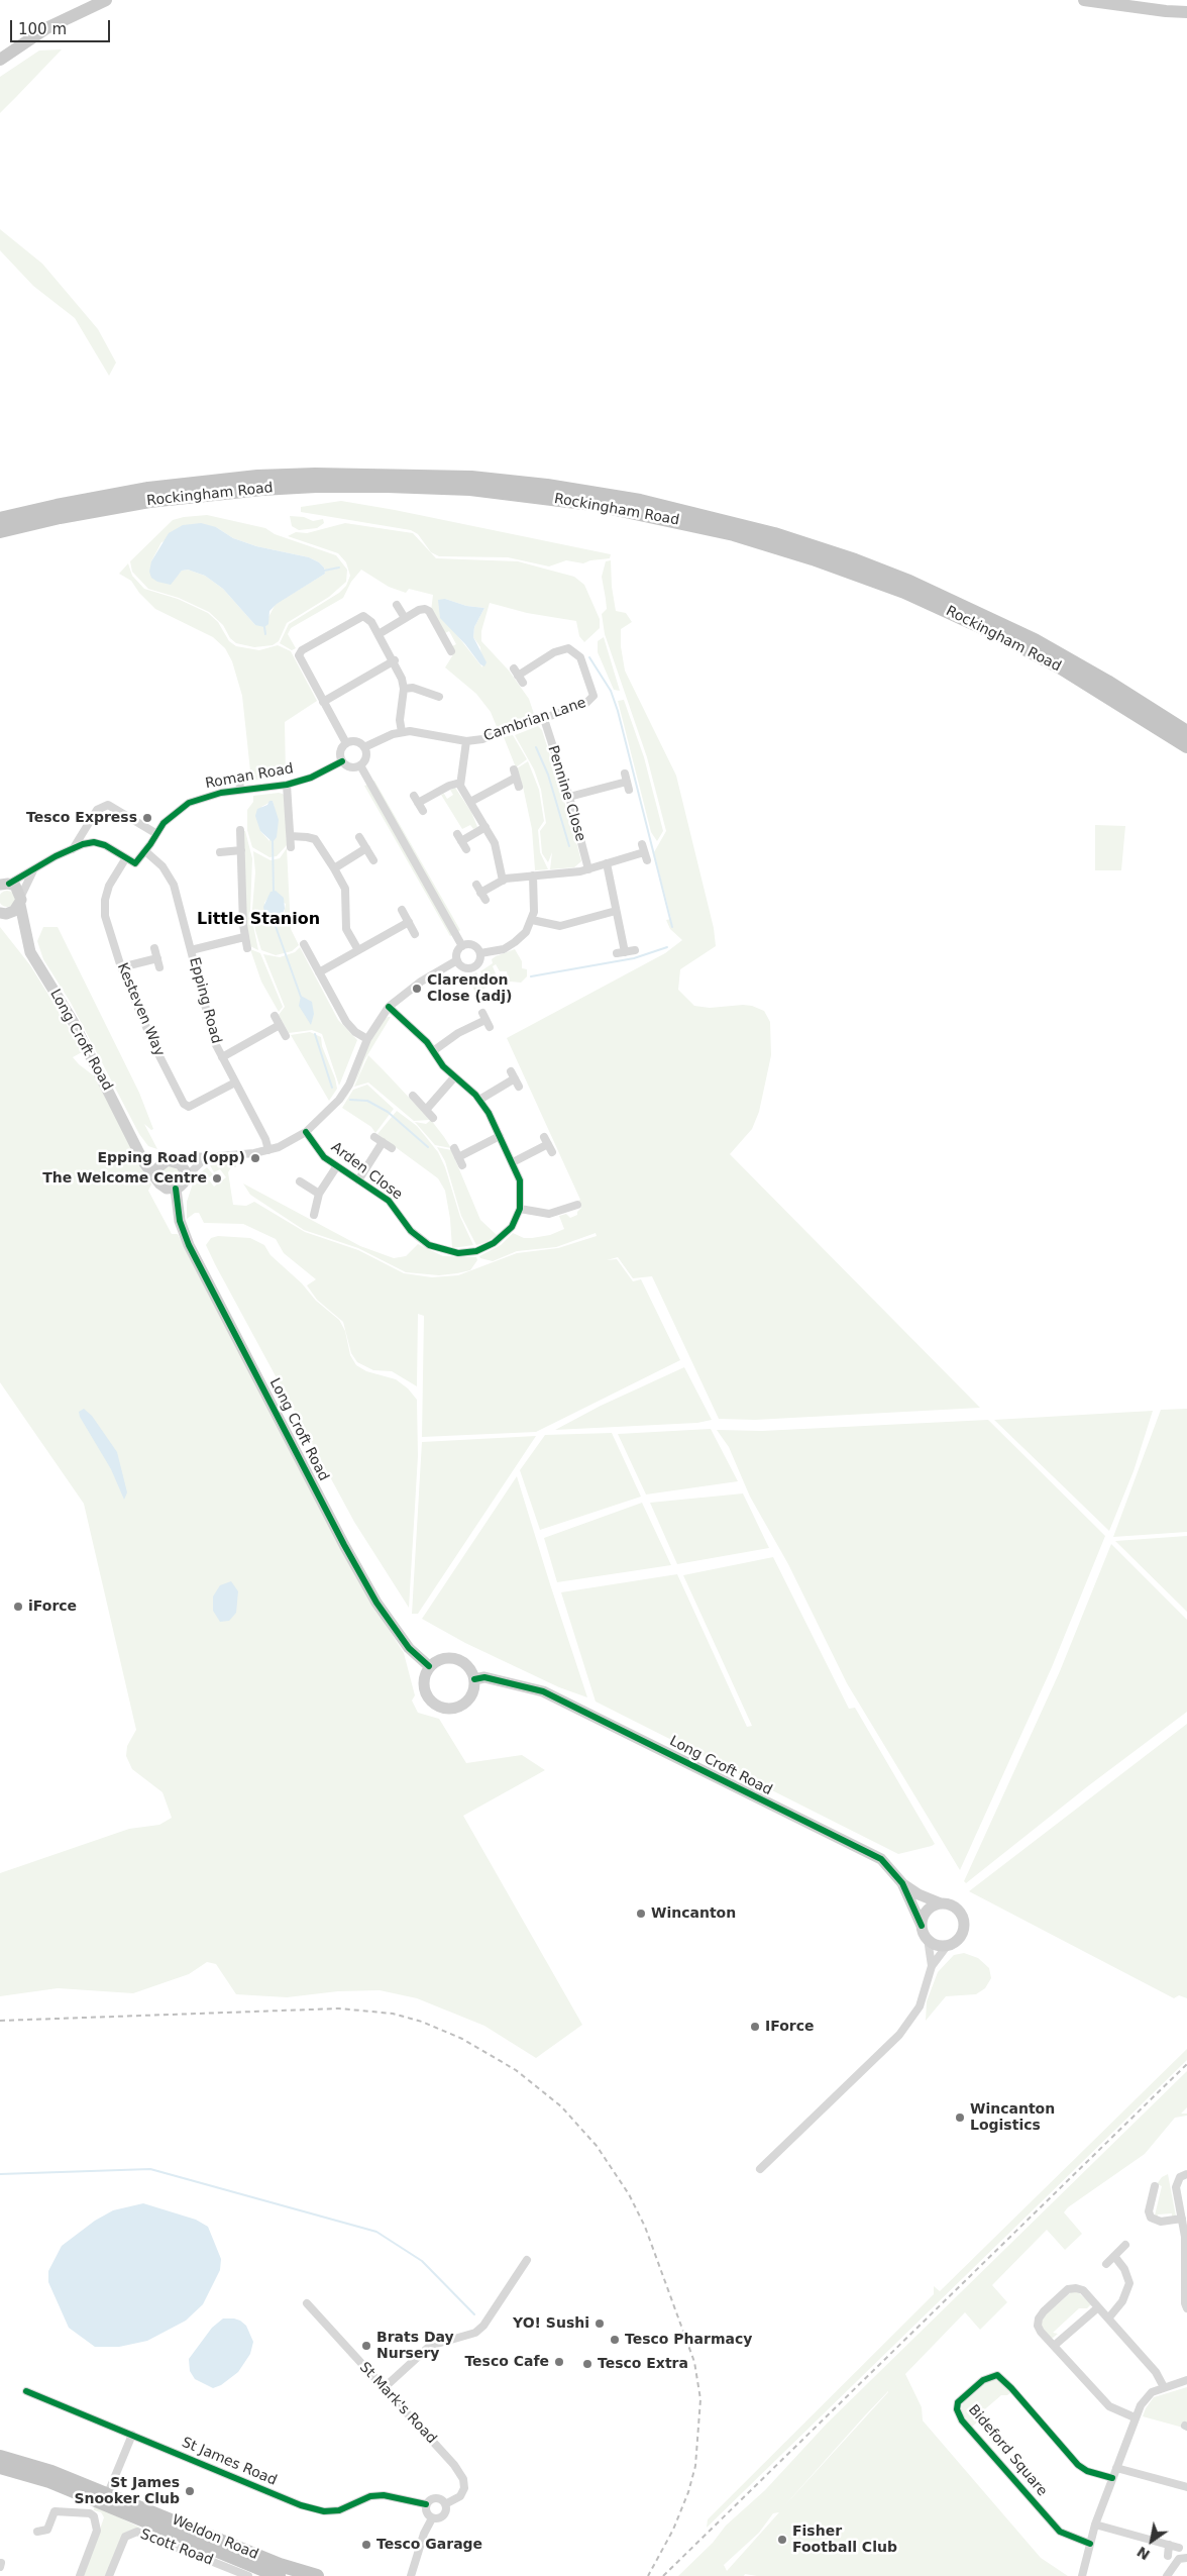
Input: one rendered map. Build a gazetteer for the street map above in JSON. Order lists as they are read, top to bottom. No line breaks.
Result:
{"streets":{"highway":["Rockingham Road","Weldon Road"],"street":["Cambrian Lane","Roman Road","Pennine Close","Epping Road","Kesteven Way","Long Croft Road","Arden Close","St Mark's Road","Bideford Square","St James Road","Scott Road"]},"crossings":[["Cambrian Lane","Roman Road"],["Cambrian Lane","Pennine Close"],["Roman Road","Epping Road"],["Epping Road","Kesteven Way"],["St Mark's Road","St James Road"]],"districts":["Little Stanion"],"places":["Tesco Express","Clarendon Close (adj)","Epping Road (opp)","The Welcome Centre","iForce","Wincanton","IForce","Wincanton Logistics","YO! Sushi","Tesco Pharmacy","Brats Day Nursery","Tesco Cafe","Tesco Extra","St James Snooker Club","Fisher Football Club","Tesco Garage"],"scale_bar":"100 m","north":"bottom left"}
